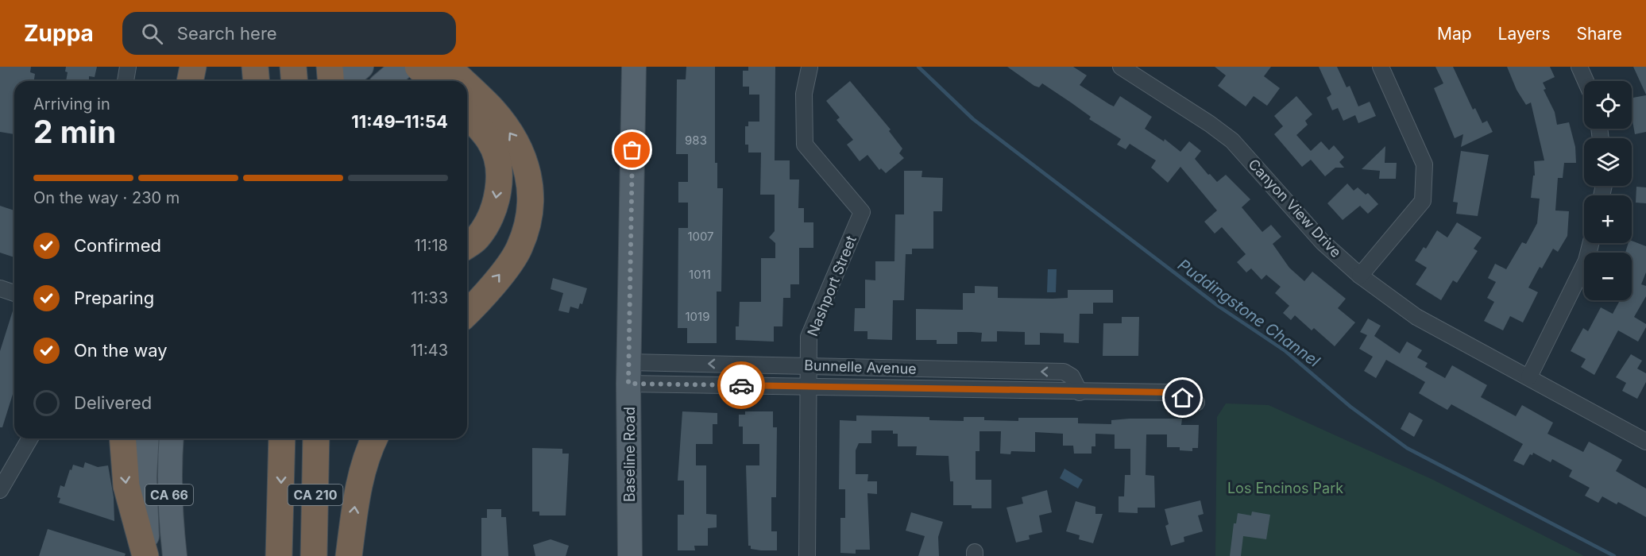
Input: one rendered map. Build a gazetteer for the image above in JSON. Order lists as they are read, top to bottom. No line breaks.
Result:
{"streets":{"highway":["CA 210"],"main road":["Baseline Road","CA 66"],"street":["Canyon View Drive","Nashport Street","Bunnelle Avenue"]},"crossings":[["Nashport Street","Bunnelle Avenue"],["Bunnelle Avenue","Baseline Road"]],"water":["Puddingstone Channel"],"parks":["Los Encinos Park"],"house_numbers":["983","1007","1011","1019"],"page":{"header":"Zuppa","search":"Search here","nav":["Map","Layers","Share"],"map_buttons":["+","−"],"heading":["2 min","Arriving in","11:49–11:54"],"bar":"On the way · 230 m","list":[["Confirmed","11:18"],["Preparing","11:33"],["On the way","11:43"],"Delivered"]}}
